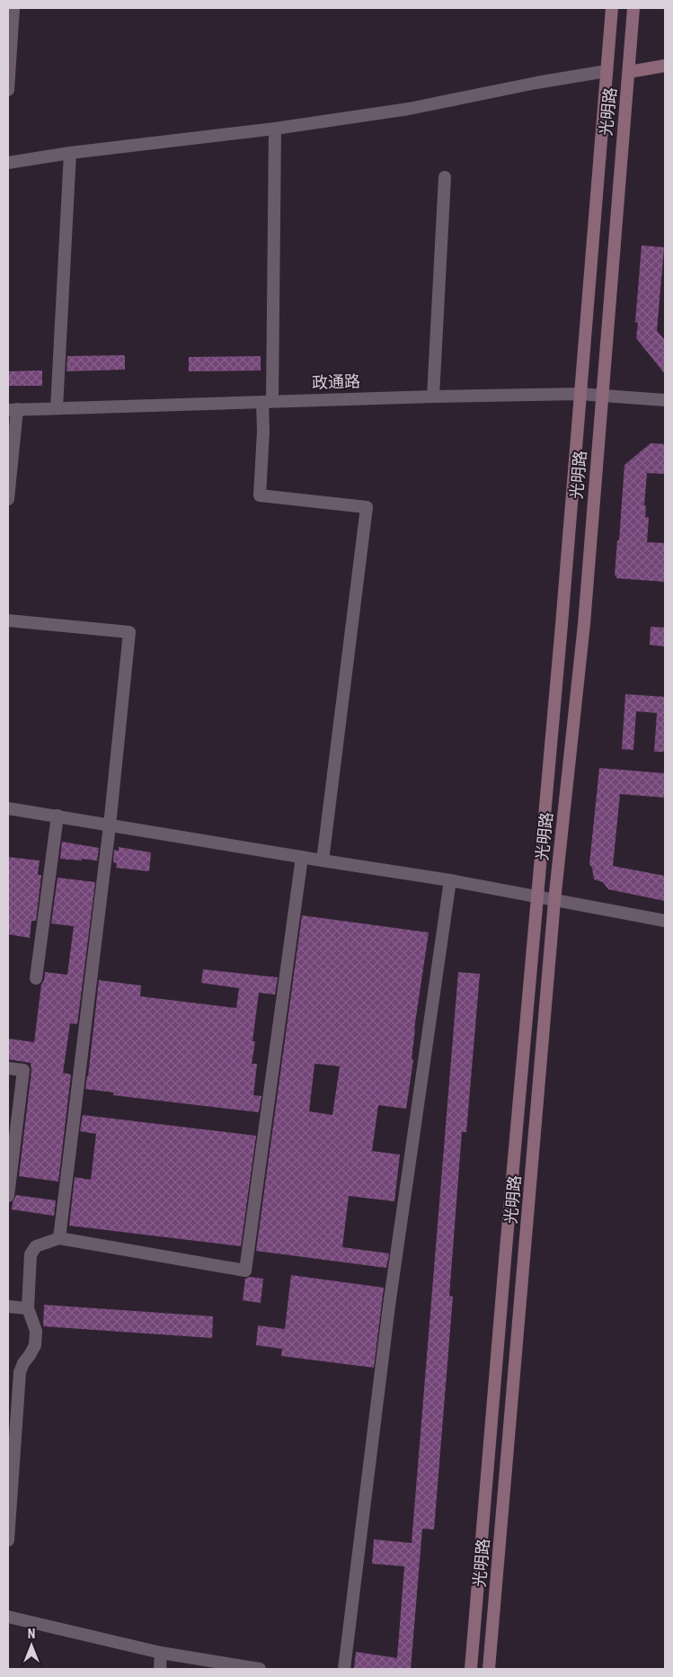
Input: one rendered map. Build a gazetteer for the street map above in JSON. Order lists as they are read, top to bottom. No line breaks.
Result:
{"streets":{"main road":["光明路"],"street":["政通路"]},"crossings":[["光明路","政通路"]],"north":"top"}
